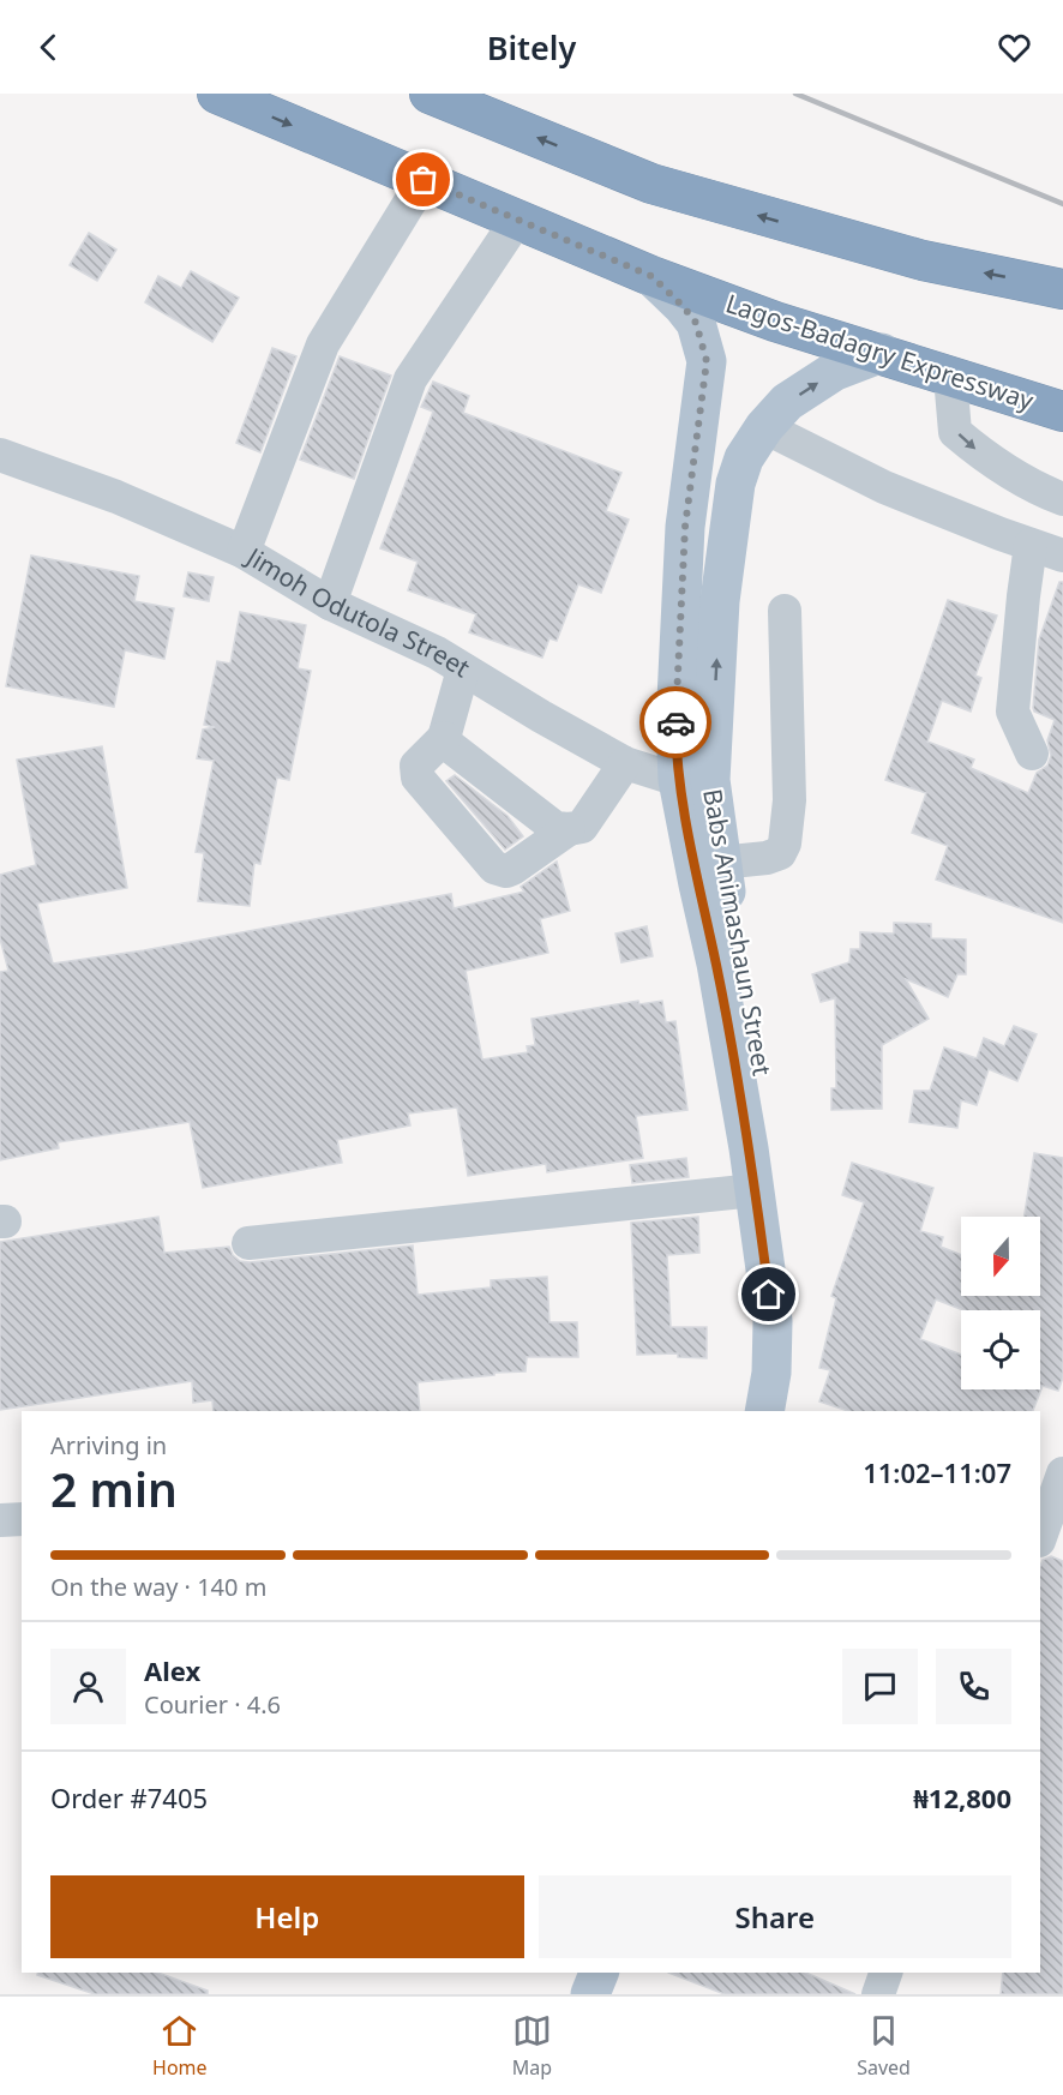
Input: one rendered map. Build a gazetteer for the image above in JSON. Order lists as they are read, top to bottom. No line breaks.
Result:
{"streets":{"highway":["Lagos-Badagry Expressway"],"main road":["Babs Animashaun Street"],"street":["Jimoh Odutola Street"]},"crossings":[["Lagos-Badagry Expressway","Babs Animashaun Street"],["Jimoh Odutola Street","Babs Animashaun Street"]],"north":"bottom","page":{"header":"Bitely","heading":["2 min","Arriving in","11:02–11:07"],"panel":["Alex","Courier · 4.6","Order #7405","₦12,800"],"bar":"On the way · 140 m","buttons":["Help","Share"],"tabs":["Home","Map","Saved"]}}
